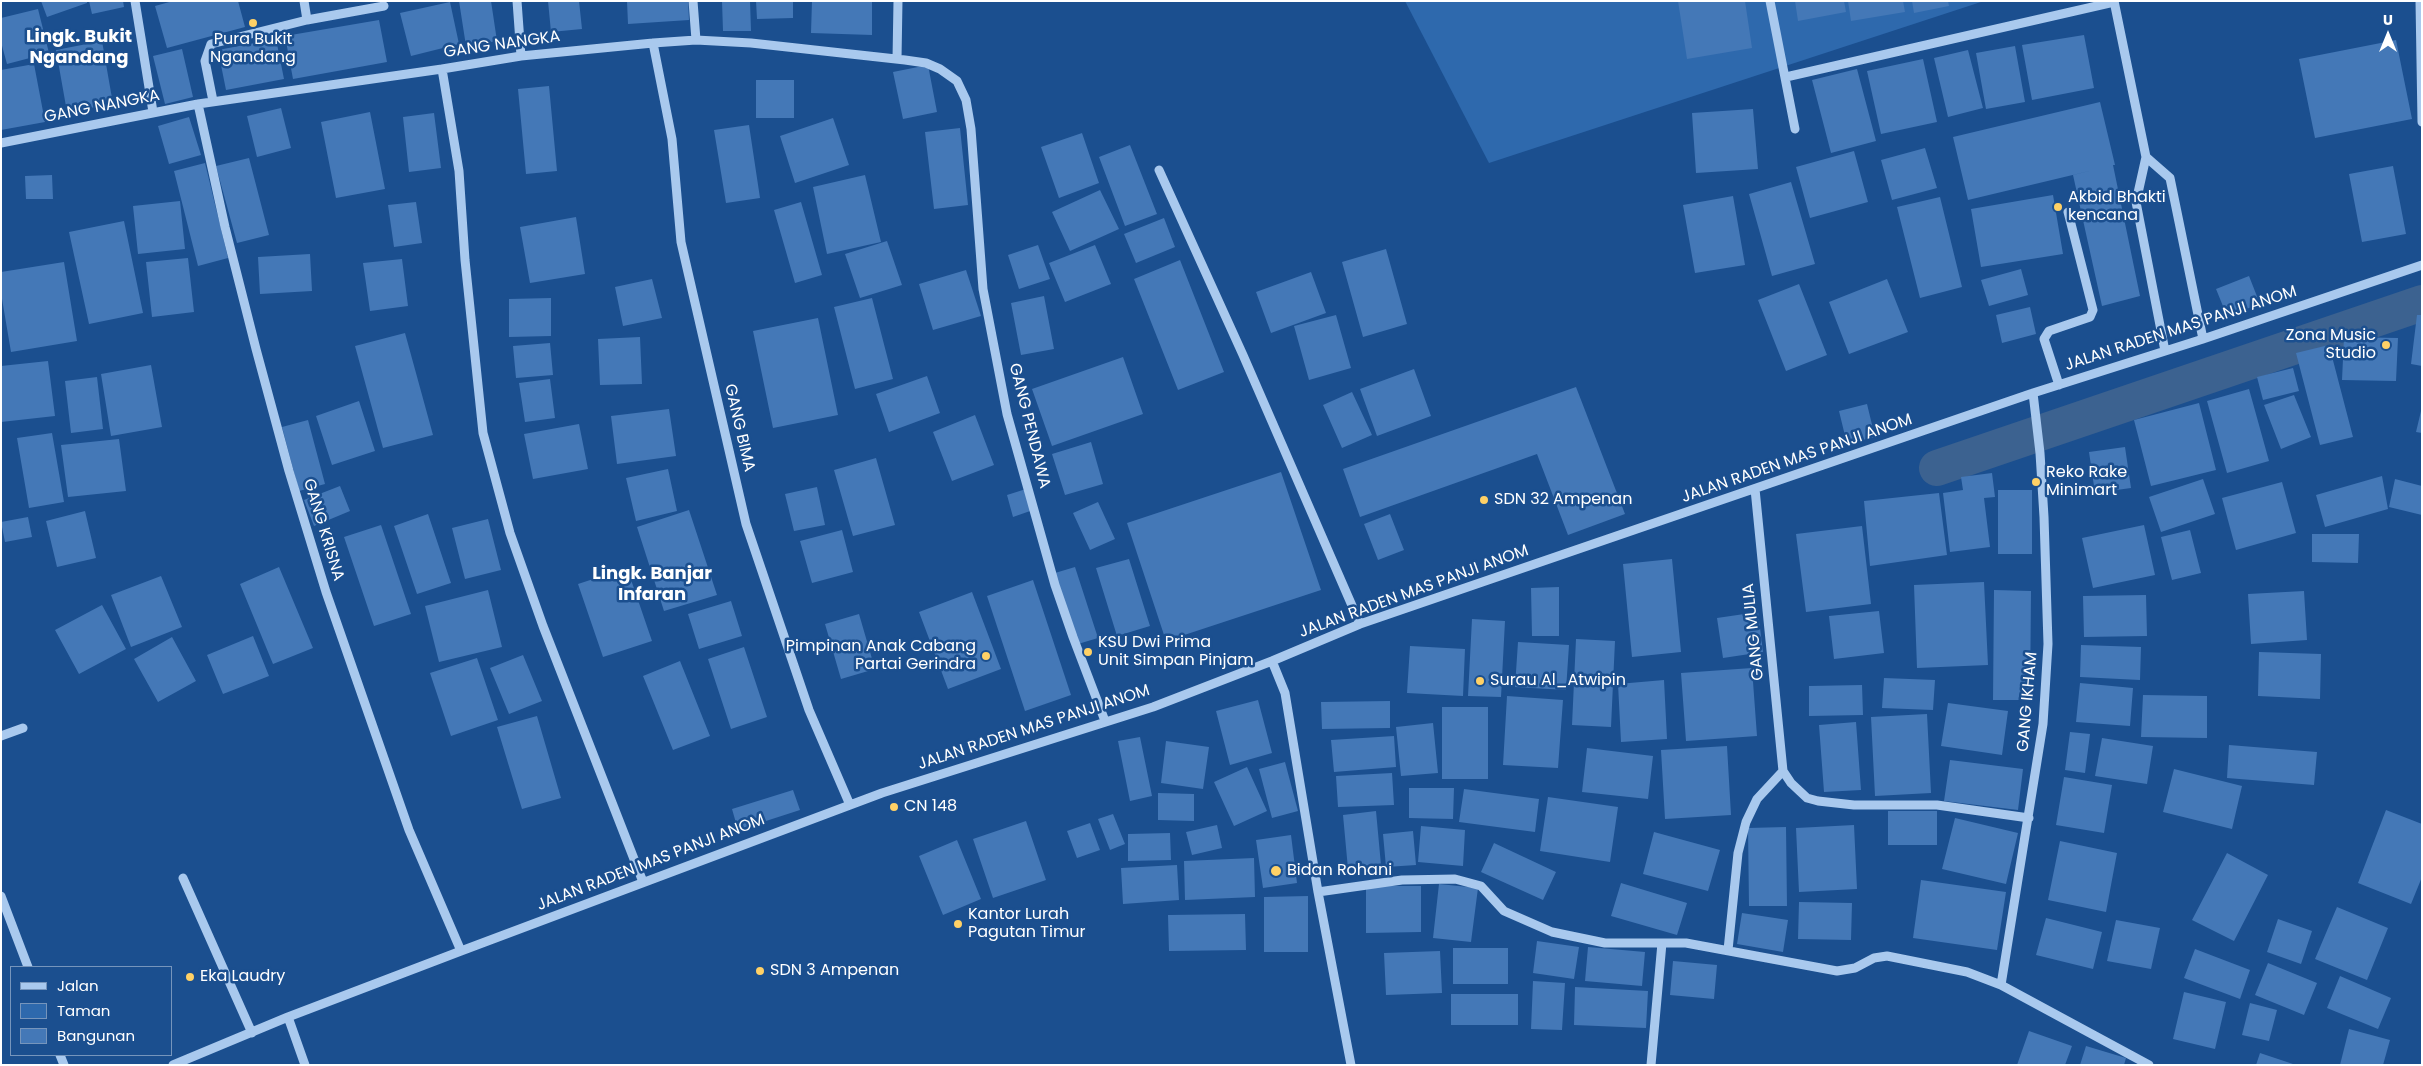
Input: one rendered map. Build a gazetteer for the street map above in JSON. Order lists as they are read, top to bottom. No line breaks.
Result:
{"streets":{"street":["GANG NANGKA","JALAN RADEN MAS PANJI ANOM","GANG PENDAWA","GANG BIMA","GANG KRISNA","GANG MULIA","GANG IKHAM"]},"crossings":[["GANG NANGKA","GANG PENDAWA"],["GANG NANGKA","GANG BIMA"],["GANG NANGKA","GANG KRISNA"],["JALAN RADEN MAS PANJI ANOM","GANG PENDAWA"],["JALAN RADEN MAS PANJI ANOM","GANG BIMA"],["JALAN RADEN MAS PANJI ANOM","GANG KRISNA"],["JALAN RADEN MAS PANJI ANOM","GANG MULIA"],["JALAN RADEN MAS PANJI ANOM","GANG IKHAM"]],"districts":["Lingk. Bukit Ngandang","Lingk. Banjar Infaran"],"places":["Pura Bukit Ngandang","Akbid Bhakti kencana","Zona Music Studio","Reko Rake Minimart","SDN 32 Ampenan","KSU Dwi Prima Unit Simpan Pinjam","Pimpinan Anak Cabang Partai Gerindra","Surau Al_Atwipin","CN 148","Bidan Rohani","Kantor Lurah Pagutan Timur","SDN 3 Ampenan","Eka Laudry"],"legend":["Jalan","Taman","Bangunan"],"north":"top"}
